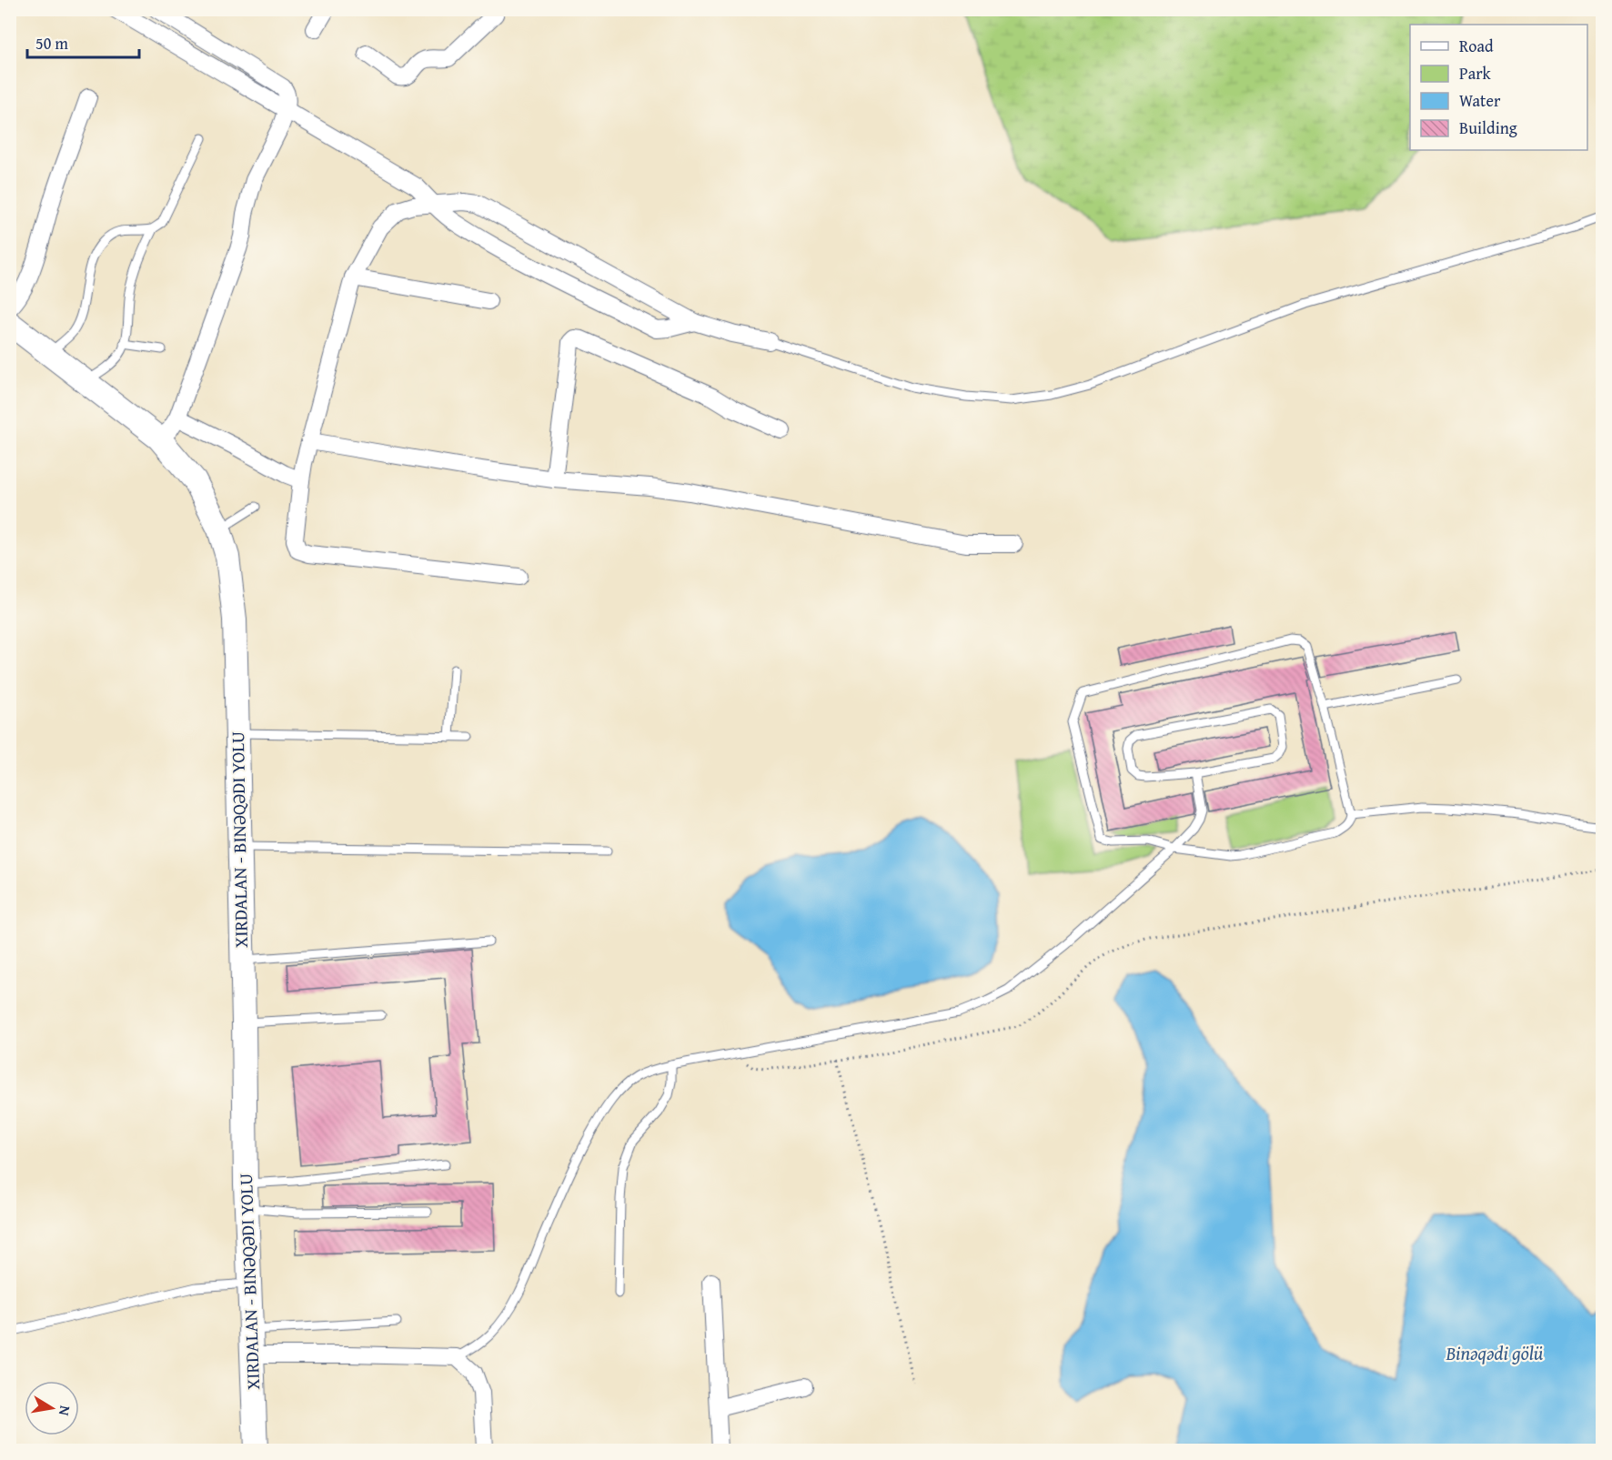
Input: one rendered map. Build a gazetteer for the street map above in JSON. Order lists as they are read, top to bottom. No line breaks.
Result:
{"water":["Binəqədi gölü"],"legend":["Road","Park","Water","Building"],"scale_bar":"50 m","north":"right"}
